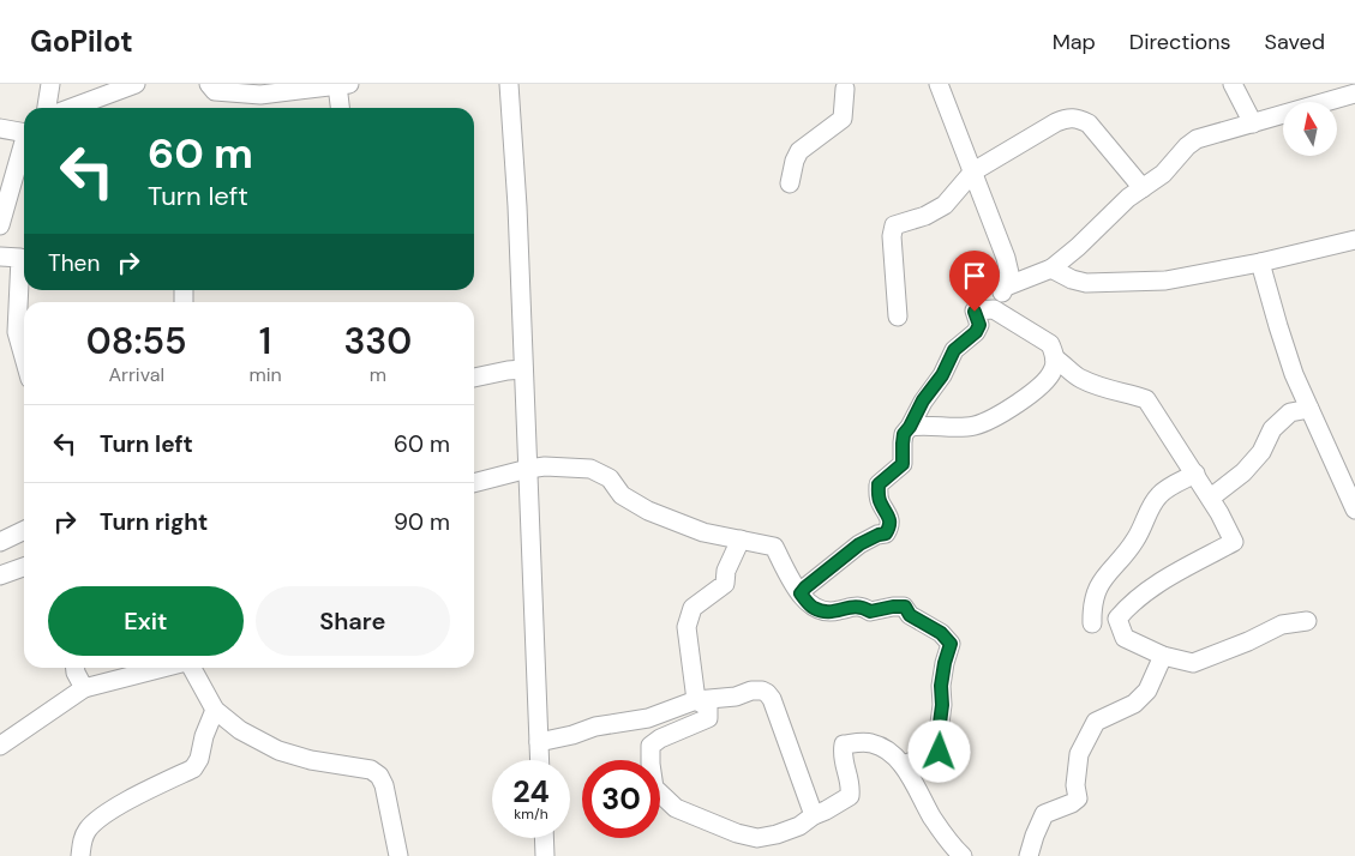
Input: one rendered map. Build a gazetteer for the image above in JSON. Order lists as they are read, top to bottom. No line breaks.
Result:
{"north":"top","page":{"header":"GoPilot","nav":["Map","Directions","Saved"],"turn":["60 m","Turn left"],"then":"Then","eta":["08:55","Arrival","1","min","330","m"],"list":[{"name":"Turn left","value":"60 m"},{"name":"Turn right","value":"90 m"}],"buttons":["Exit","Share"],"speed":"24 km/h","limit":"30"}}
